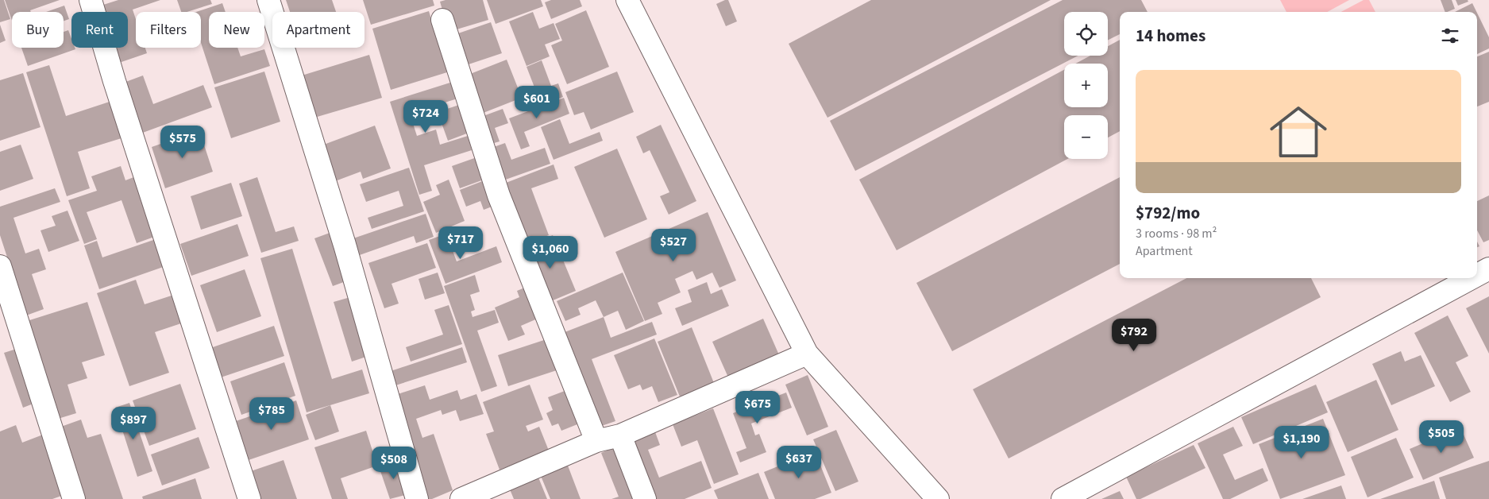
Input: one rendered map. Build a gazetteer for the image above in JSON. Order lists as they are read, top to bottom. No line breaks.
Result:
{"page":{"map_buttons":["+","−"],"chip":["Buy","Rent","Filters","New","Apartment"],"heading":"14 homes","list":[{"name":"$792/mo","note":"3 rooms · 98 m² · Apartment"}],"price":["$601","$724","$575","$717","$527","$1,060","$792","$675","$785","$897","$505","$1,190","$637","$508"]}}
